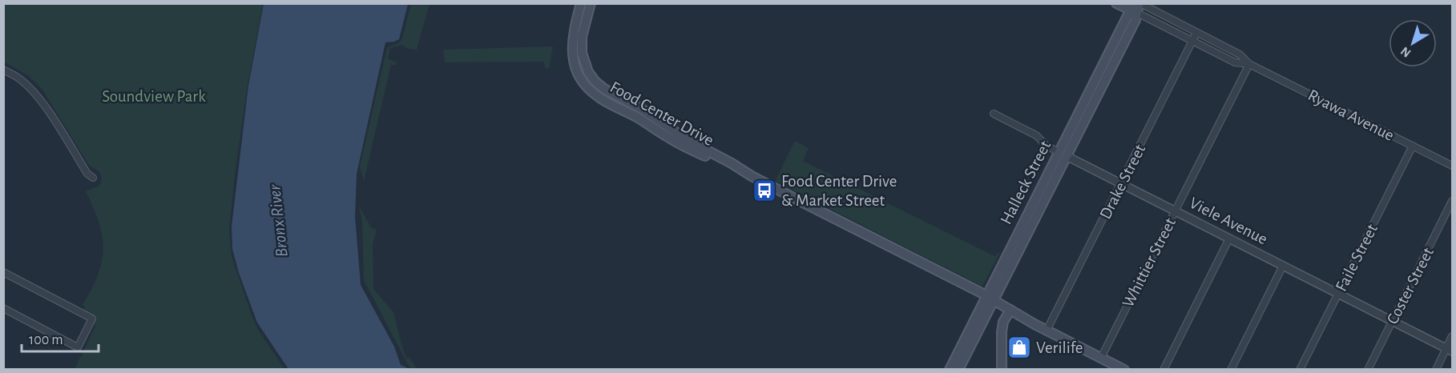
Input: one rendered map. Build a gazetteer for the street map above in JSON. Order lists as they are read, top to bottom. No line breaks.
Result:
{"streets":{"main road":["Food Center Drive","Halleck Street"],"street":["Ryawa Avenue","Drake Street","Viele Avenue","Faile Street","Whittier Street","Coster Street"]},"crossings":[["Food Center Drive","Drake Street"],["Food Center Drive","Halleck Street"],["Food Center Drive","Whittier Street"],["Ryawa Avenue","Drake Street"],["Ryawa Avenue","Halleck Street"],["Ryawa Avenue","Faile Street"],["Ryawa Avenue","Whittier Street"],["Drake Street","Viele Avenue"],["Halleck Street","Viele Avenue"],["Viele Avenue","Faile Street"],["Viele Avenue","Whittier Street"],["Viele Avenue","Coster Street"]],"water":["Bronx River"],"parks":["Soundview Park"],"places":{"bus stop":["Food Center Drive & Market Street"],"shop":["Verilife"]},"scale_bar":"100 m","north":"bottom left"}
